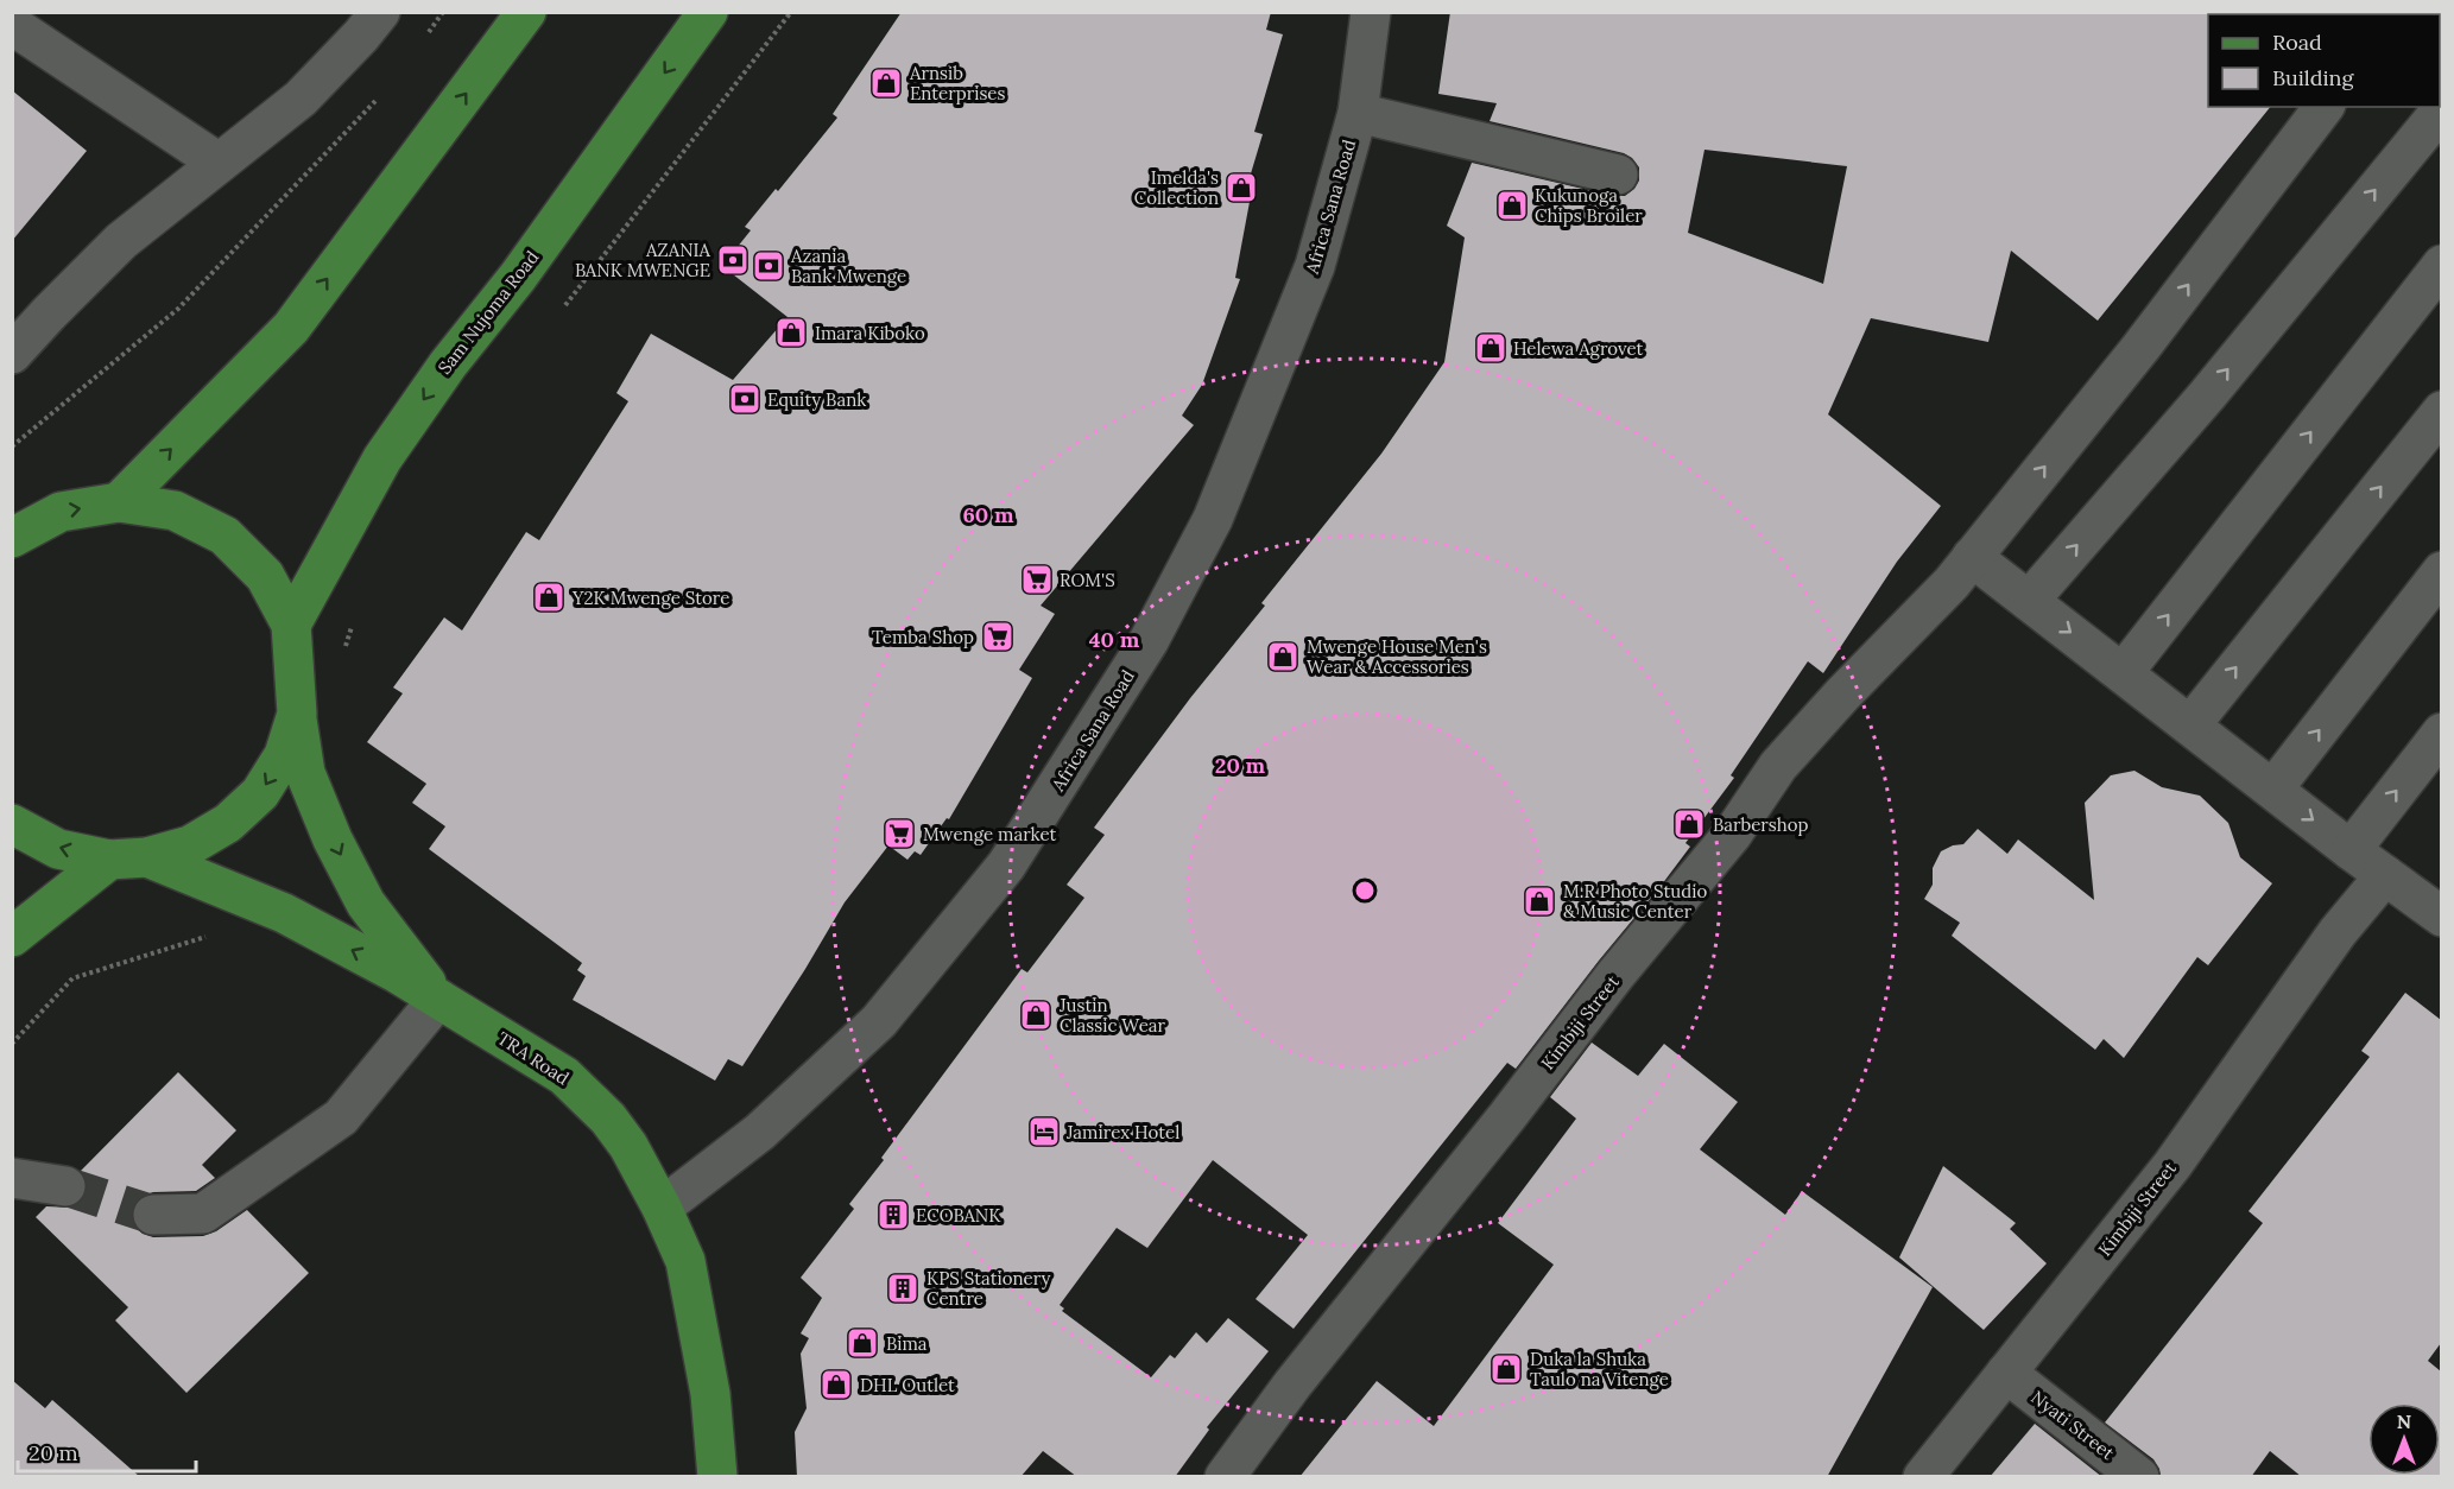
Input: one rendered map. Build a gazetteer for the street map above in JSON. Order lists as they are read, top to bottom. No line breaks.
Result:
{"streets":{"main road":["Sam Nujoma Road","TRA Road"],"street":["Africa Sana Road","Kimbiji Street","Nyati Street"]},"crossings":[["Africa Sana Road","TRA Road"],["Kimbiji Street","Nyati Street"]],"one_way":["TRA Road"],"places":{"shop":["Arnsib Enterprises","Imelda's Collection","Kukunoga Chips Broiler","Imara Kiboko","Helewa Agrovet","Y2K Mwenge Store","Mwenge House Men's Wear & Accessories","Barbershop","M.R Photo Studio & Music Center","Justin Classic Wear","Bima","Duka la Shuka Taulo na Vitenge","DHL Outlet"],"bank":["AZANIA BANK MWENGE","Azania Bank Mwenge","Equity Bank"],"supermarket":["ROM'S","Temba Shop","Mwenge market"],"hotel":["Jamirex Hotel"],"building":["ECOBANK","KPS Stationery Centre"]},"legend":["Road","Building"],"scale_bar":"20 m","north":"top","rings":["60 m","40 m","20 m"]}
